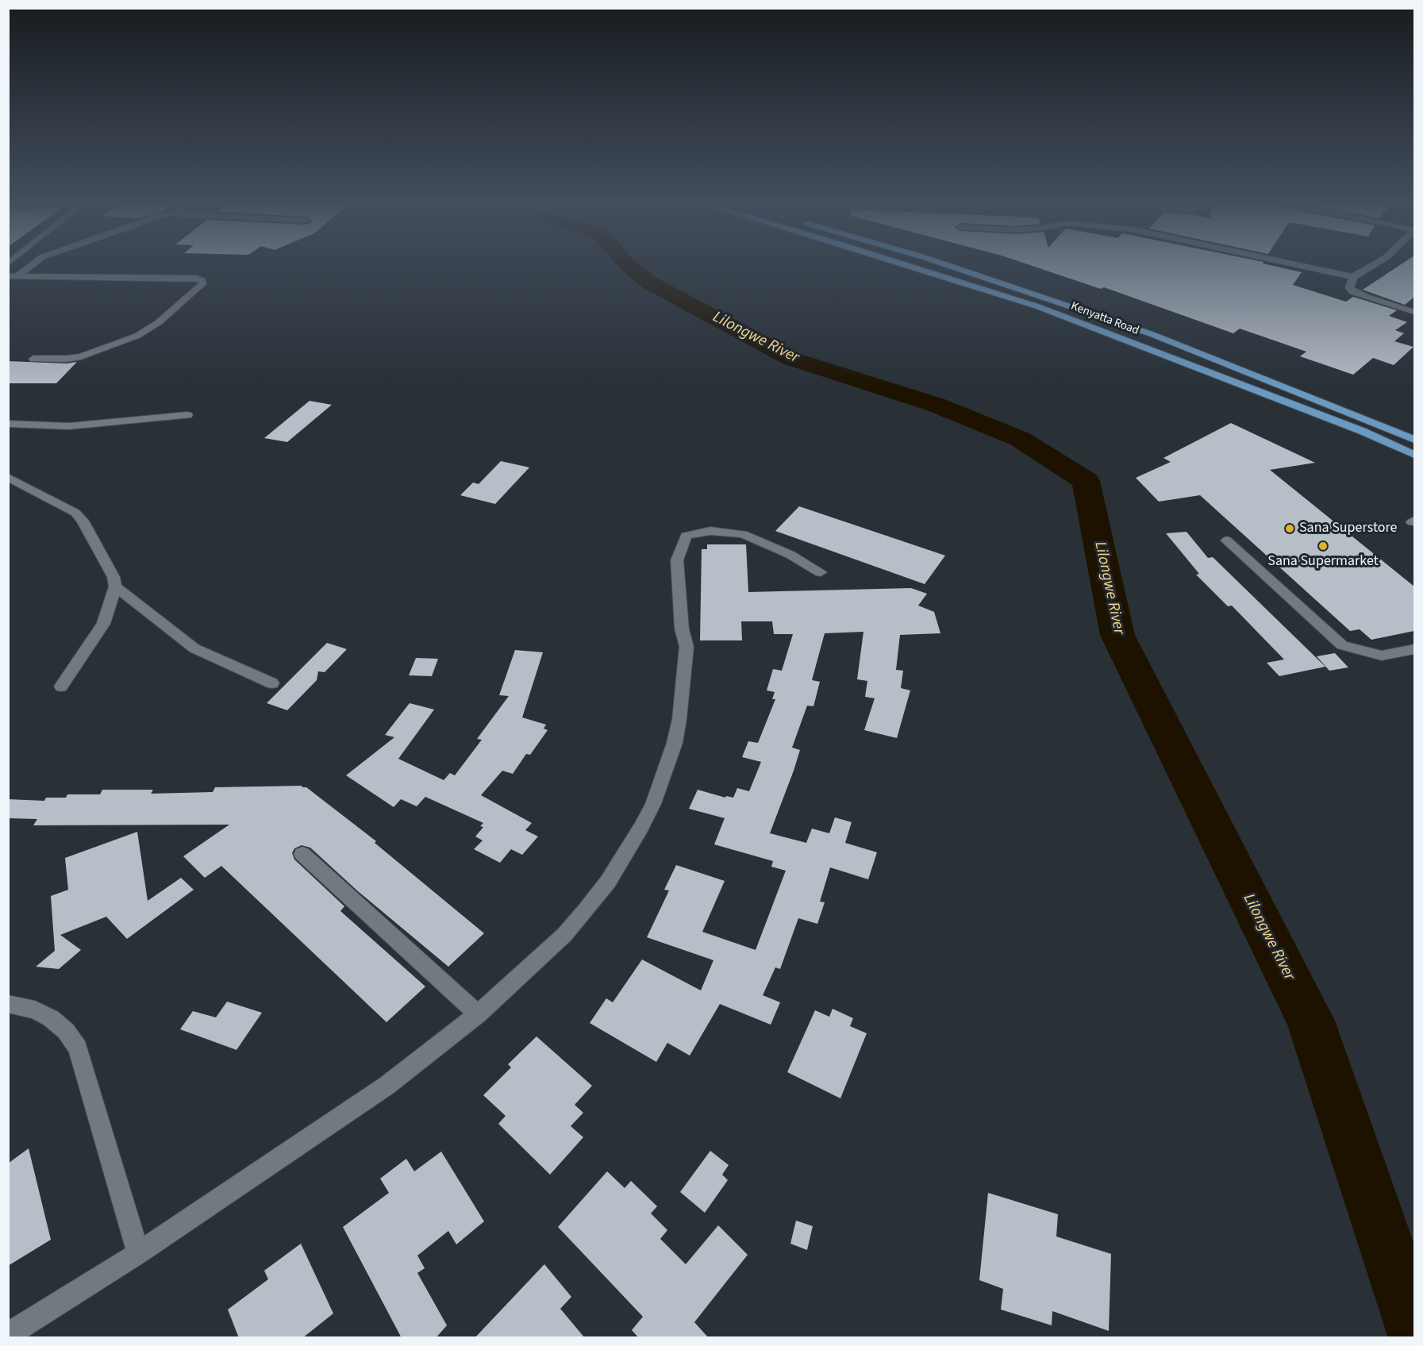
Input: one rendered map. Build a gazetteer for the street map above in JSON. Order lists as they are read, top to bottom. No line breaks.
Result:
{"streets":{"main road":["Kenyatta Road"]},"water":["Lilongwe River"],"places":["Sana Superstore","Sana Supermarket"]}
